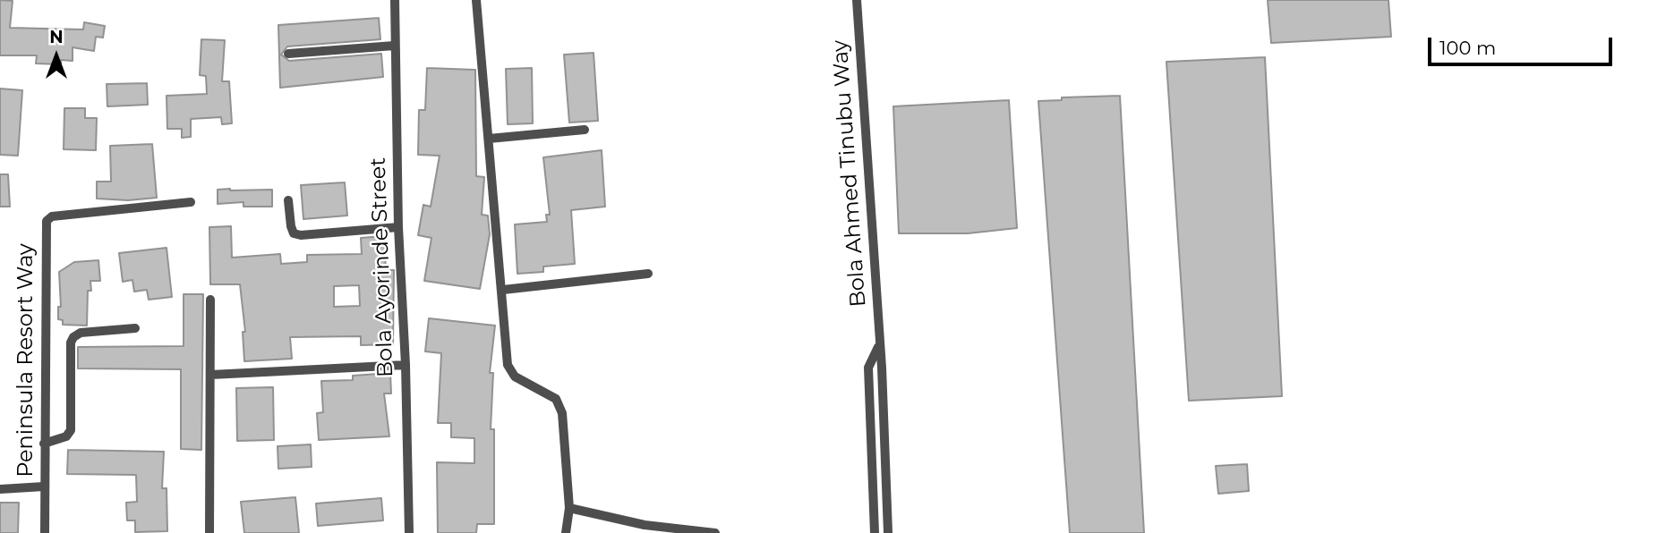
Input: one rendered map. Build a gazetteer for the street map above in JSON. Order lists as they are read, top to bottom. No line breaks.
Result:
{"streets":{"street":["Bola Ahmed Tinubu Way","Bola Ayorinde Street","Peninsula Resort Way"]},"scale_bar":"100 m","north":"top"}
